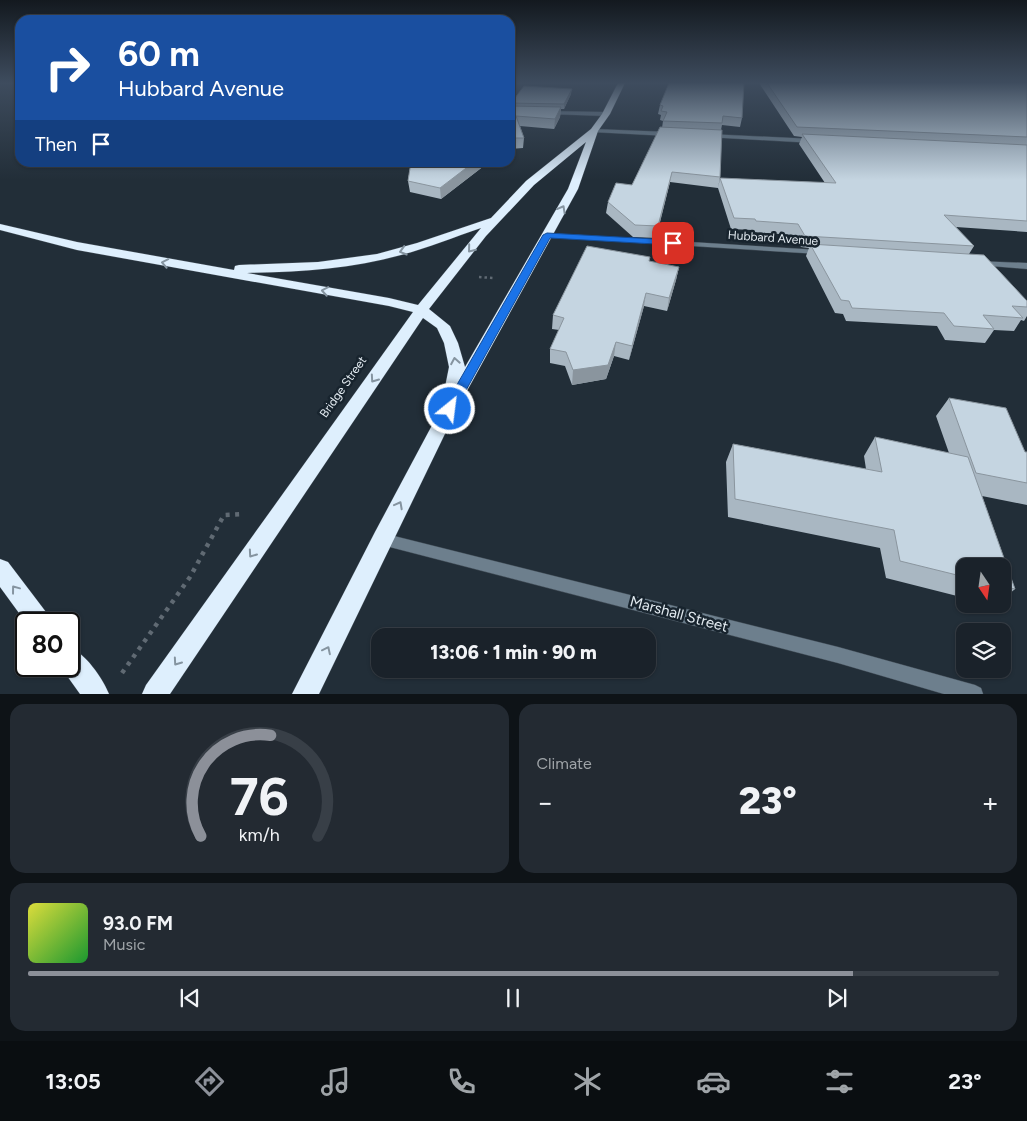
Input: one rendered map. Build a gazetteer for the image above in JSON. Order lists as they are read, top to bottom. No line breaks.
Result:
{"streets":{"highway":["Bridge Street"],"street":["Hubbard Avenue","Marshall Street"]},"crossings":[["Hubbard Avenue","Bridge Street"],["Bridge Street","Marshall Street"]],"north":"bottom","page":{"turn":["60 m","Hubbard Avenue"],"then":"Then","limit":"80","trip":"13:06 · 1 min · 90 m","tile":"Climate","heat":["−","23°","+"],"song":["93.0 FM","Music"],"tabs":["13:05","23°"],"gauge":["76","km/h"]}}
